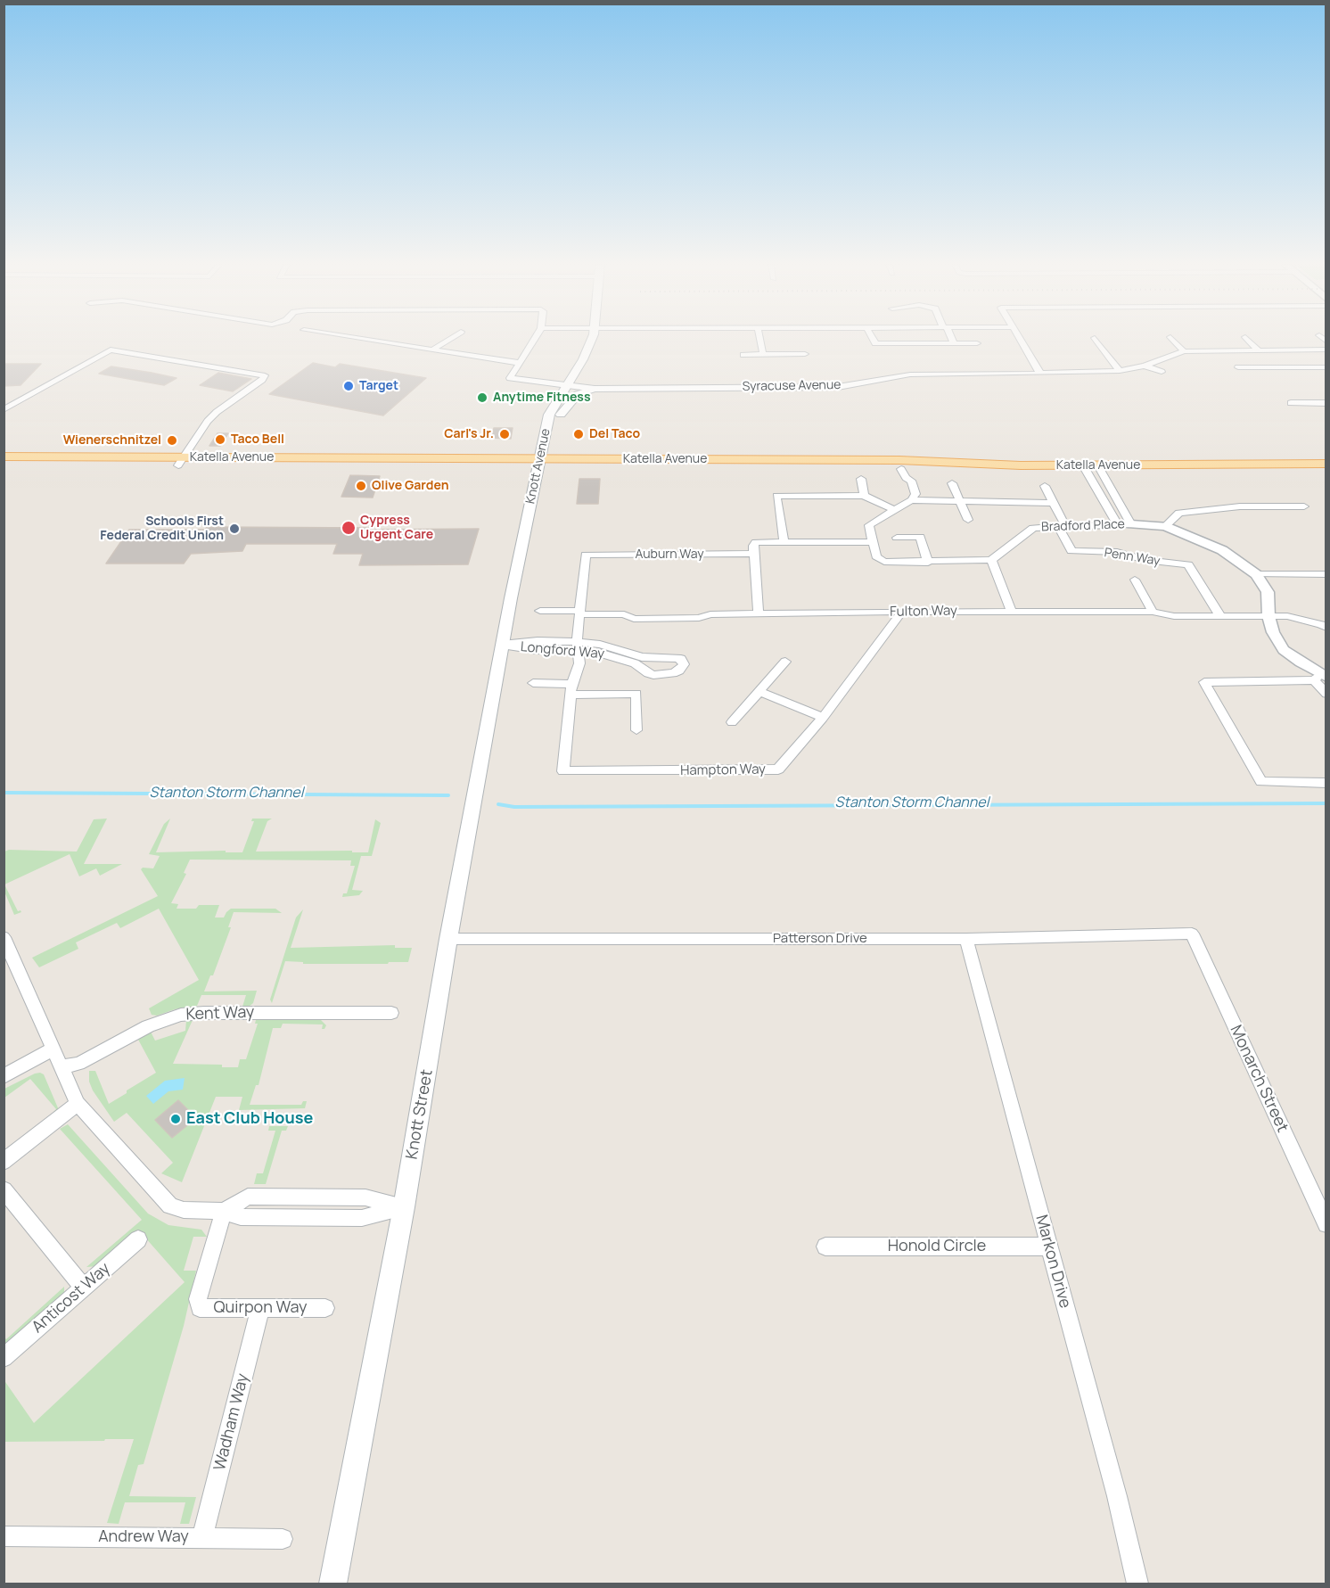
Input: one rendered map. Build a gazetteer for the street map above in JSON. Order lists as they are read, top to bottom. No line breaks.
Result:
{"streets":{"main road":["Katella Avenue","Knott Avenue","Knott Street"],"street":["Syracuse Avenue","Bradford Place","Auburn Way","Penn Way","Fulton Way","Longford Way","Hampton Way","Patterson Drive","Kent Way","Monarch Street","Honold Circle","Markon Drive","Anticost Way","Quirpon Way","Wadham Way","Andrew Way"]},"crossings":[["Syracuse Avenue","Knott Avenue"],["Katella Avenue","Knott Avenue"],["Knott Avenue","Longford Way"],["Knott Avenue","Knott Street"],["Bradford Place","Penn Way"],["Auburn Way","Fulton Way"],["Penn Way","Fulton Way"],["Fulton Way","Hampton Way"],["Longford Way","Knott Street"],["Patterson Drive","Monarch Street"],["Patterson Drive","Knott Street"],["Patterson Drive","Markon Drive"],["Honold Circle","Markon Drive"],["Quirpon Way","Wadham Way"],["Wadham Way","Andrew Way"]],"water":["Stanton Storm Channel"],"places":["Target","Anytime Fitness","Carl's Jr.","Del Taco","Taco Bell","Wienerschnitzel","Olive Garden","Cypress Urgent Care","Schools First Federal Credit Union","East Club House"]}
